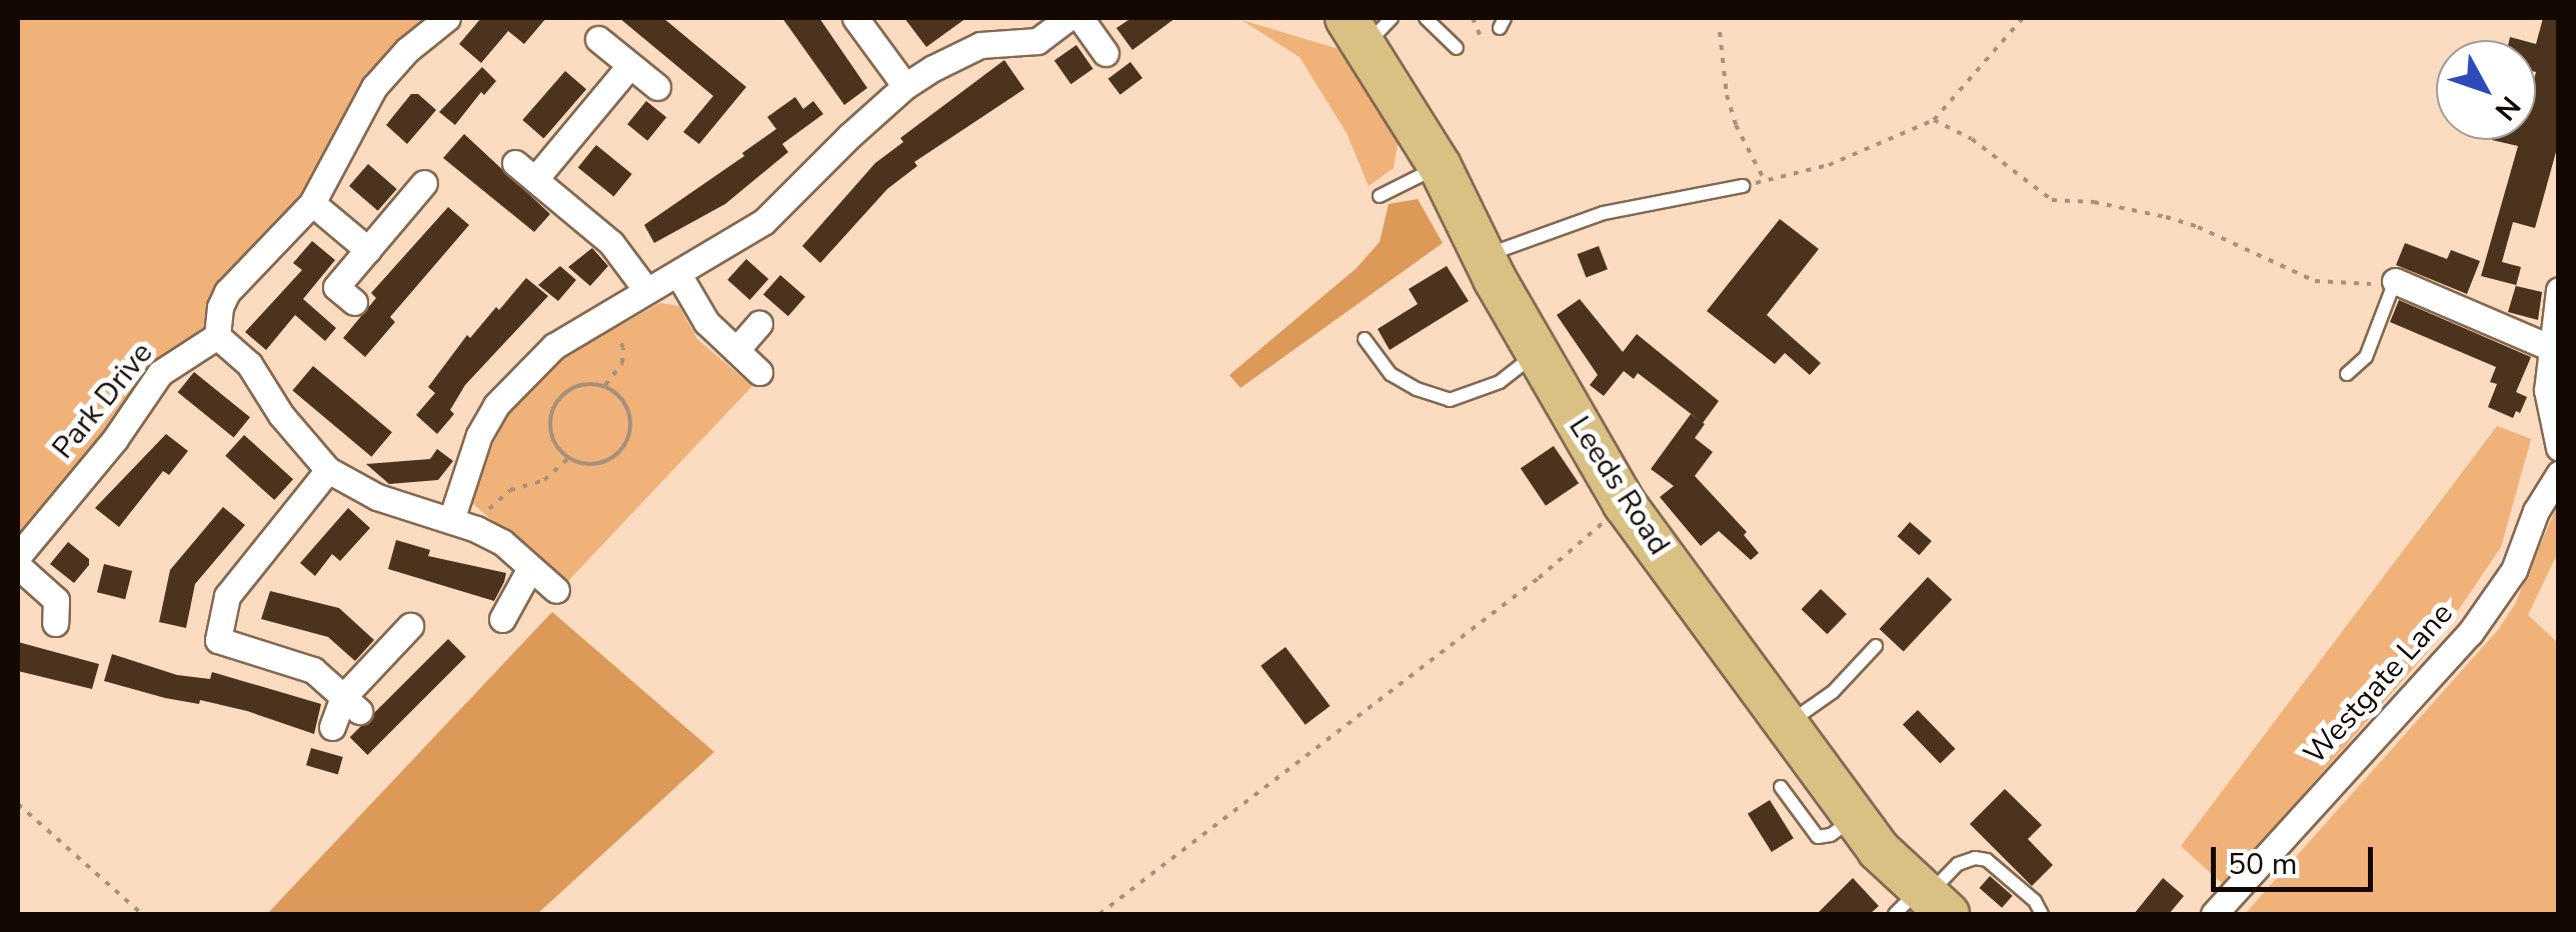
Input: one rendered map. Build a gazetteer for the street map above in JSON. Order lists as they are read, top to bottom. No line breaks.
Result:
{"streets":{"main road":["Leeds Road"],"street":["Park Drive","Westgate Lane"]},"scale_bar":"50 m","north":"bottom right"}
